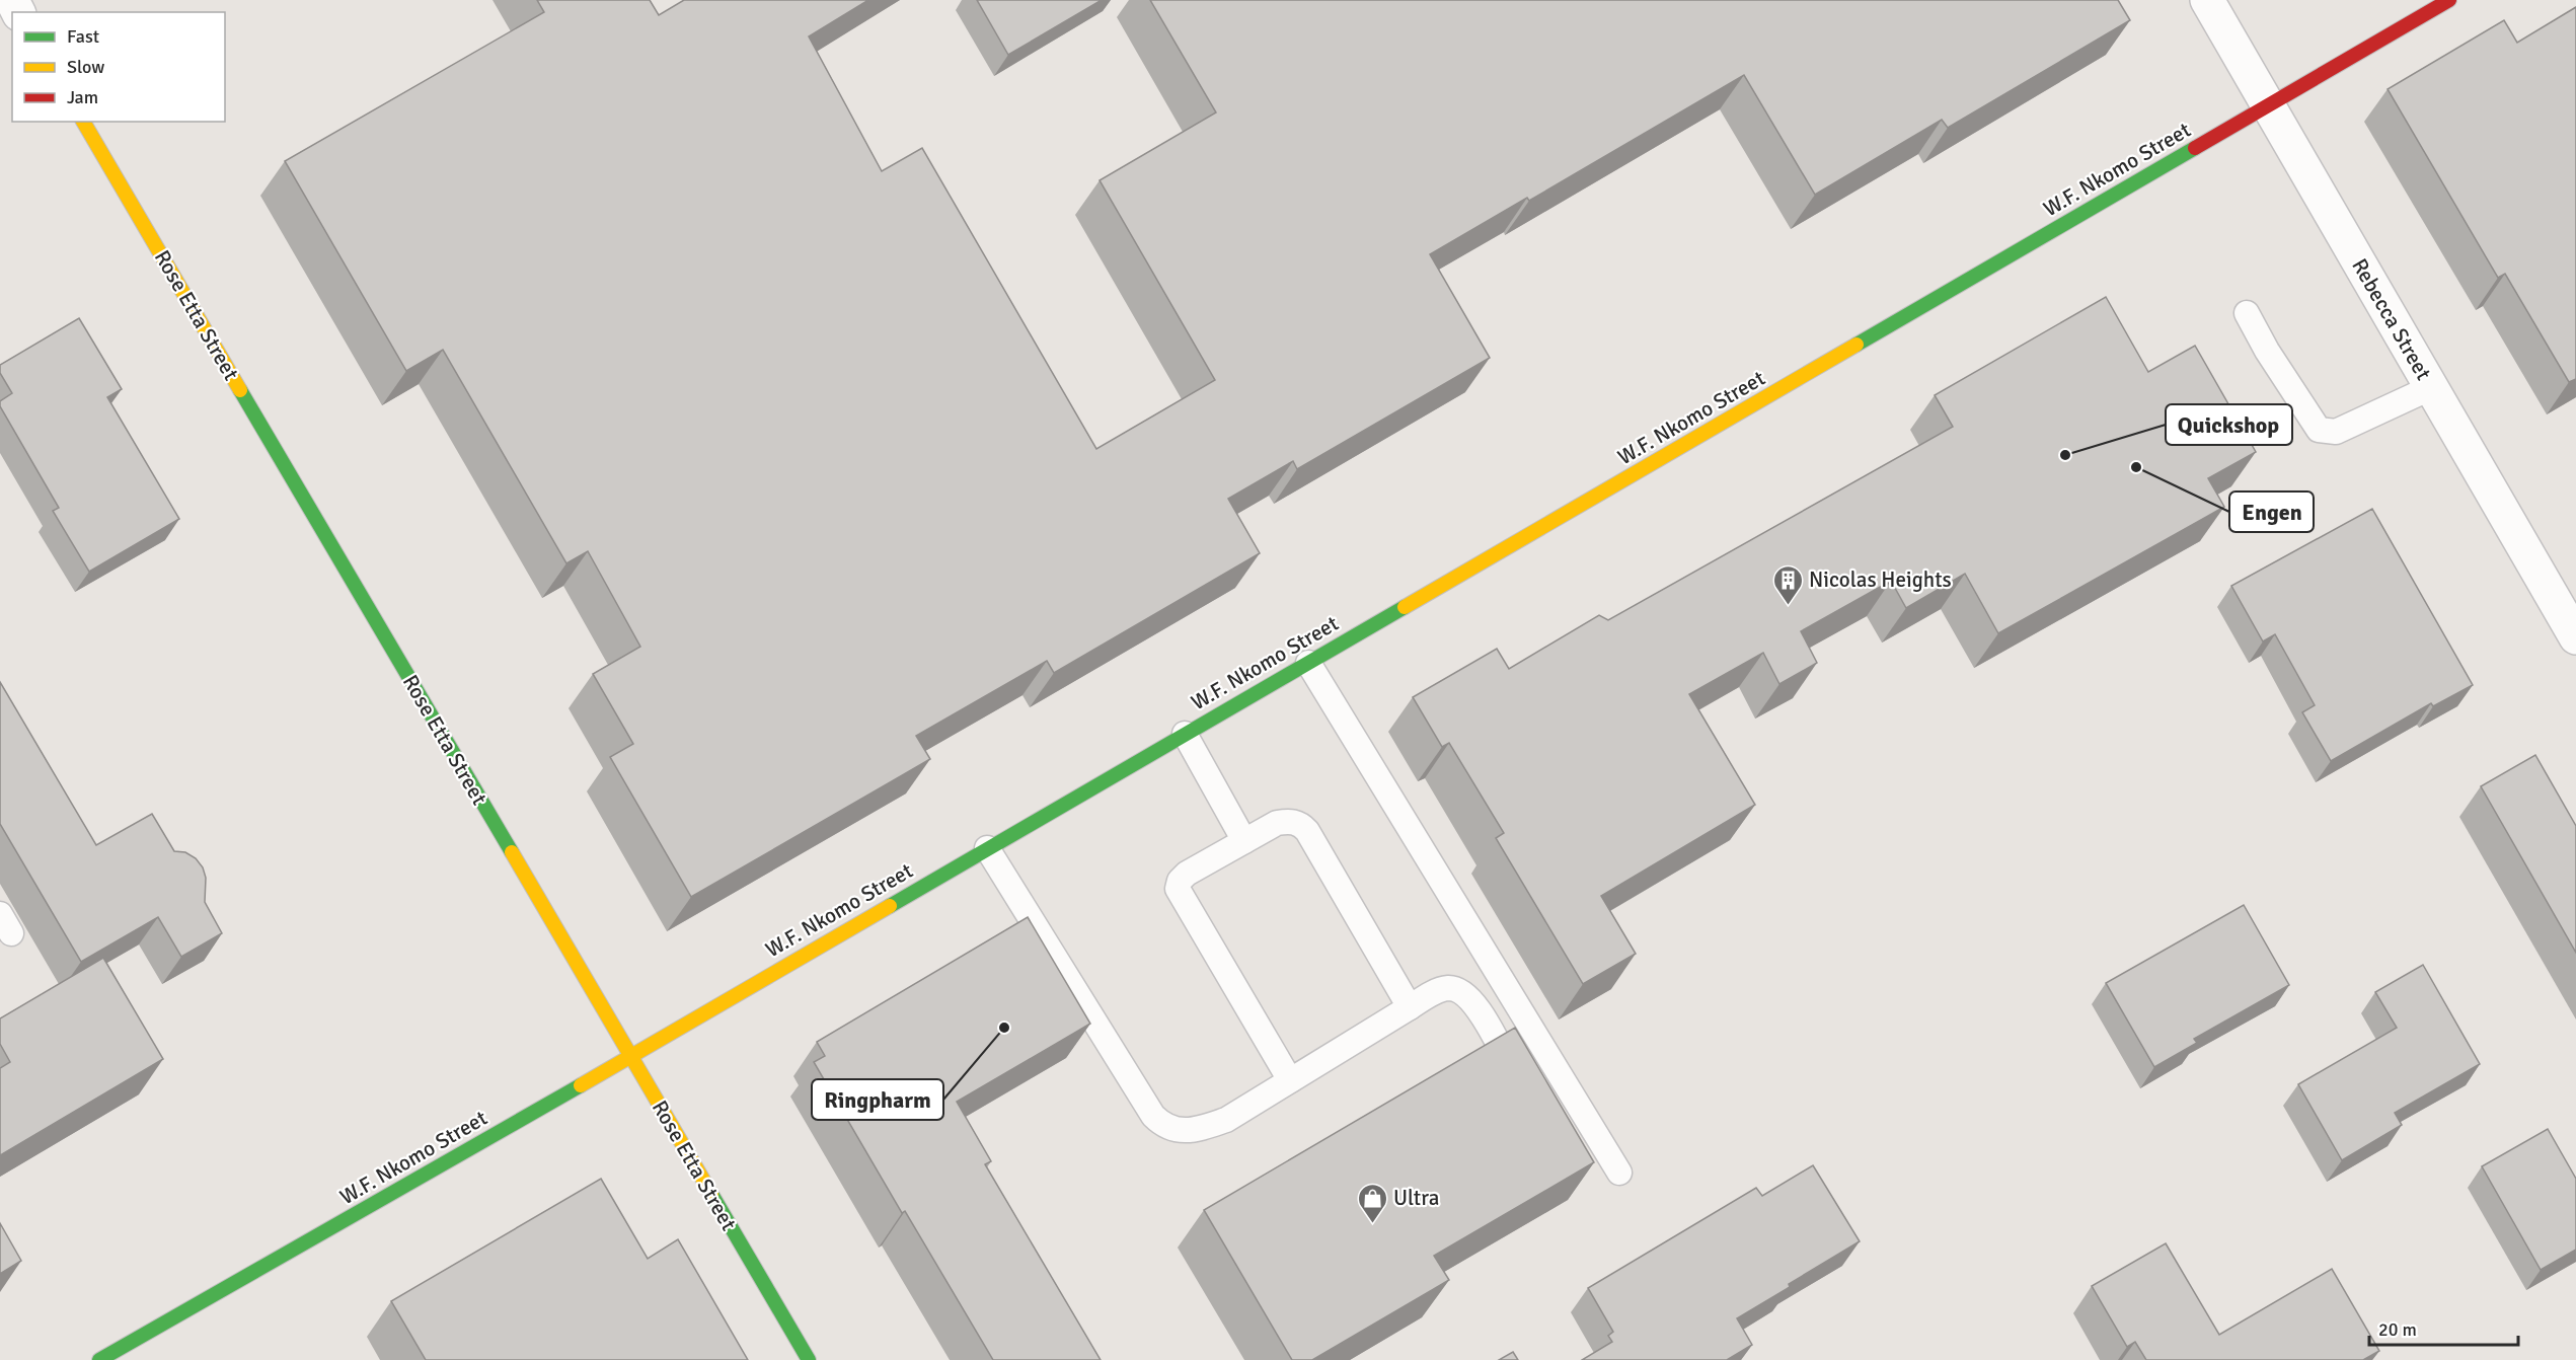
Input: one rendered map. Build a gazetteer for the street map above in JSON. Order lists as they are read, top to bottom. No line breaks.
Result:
{"streets":{"main road":["W.F. Nkomo Street","Rose Etta Street"],"street":["Rebecca Street"]},"crossings":[["W.F. Nkomo Street","Rose Etta Street"],["W.F. Nkomo Street","Rebecca Street"]],"places":{"other":["Quickshop","Engen","Ringpharm"],"building":["Nicolas Heights"],"shop":["Ultra"]},"legend":["Fast","Slow","Jam"],"scale_bar":"20 m"}
